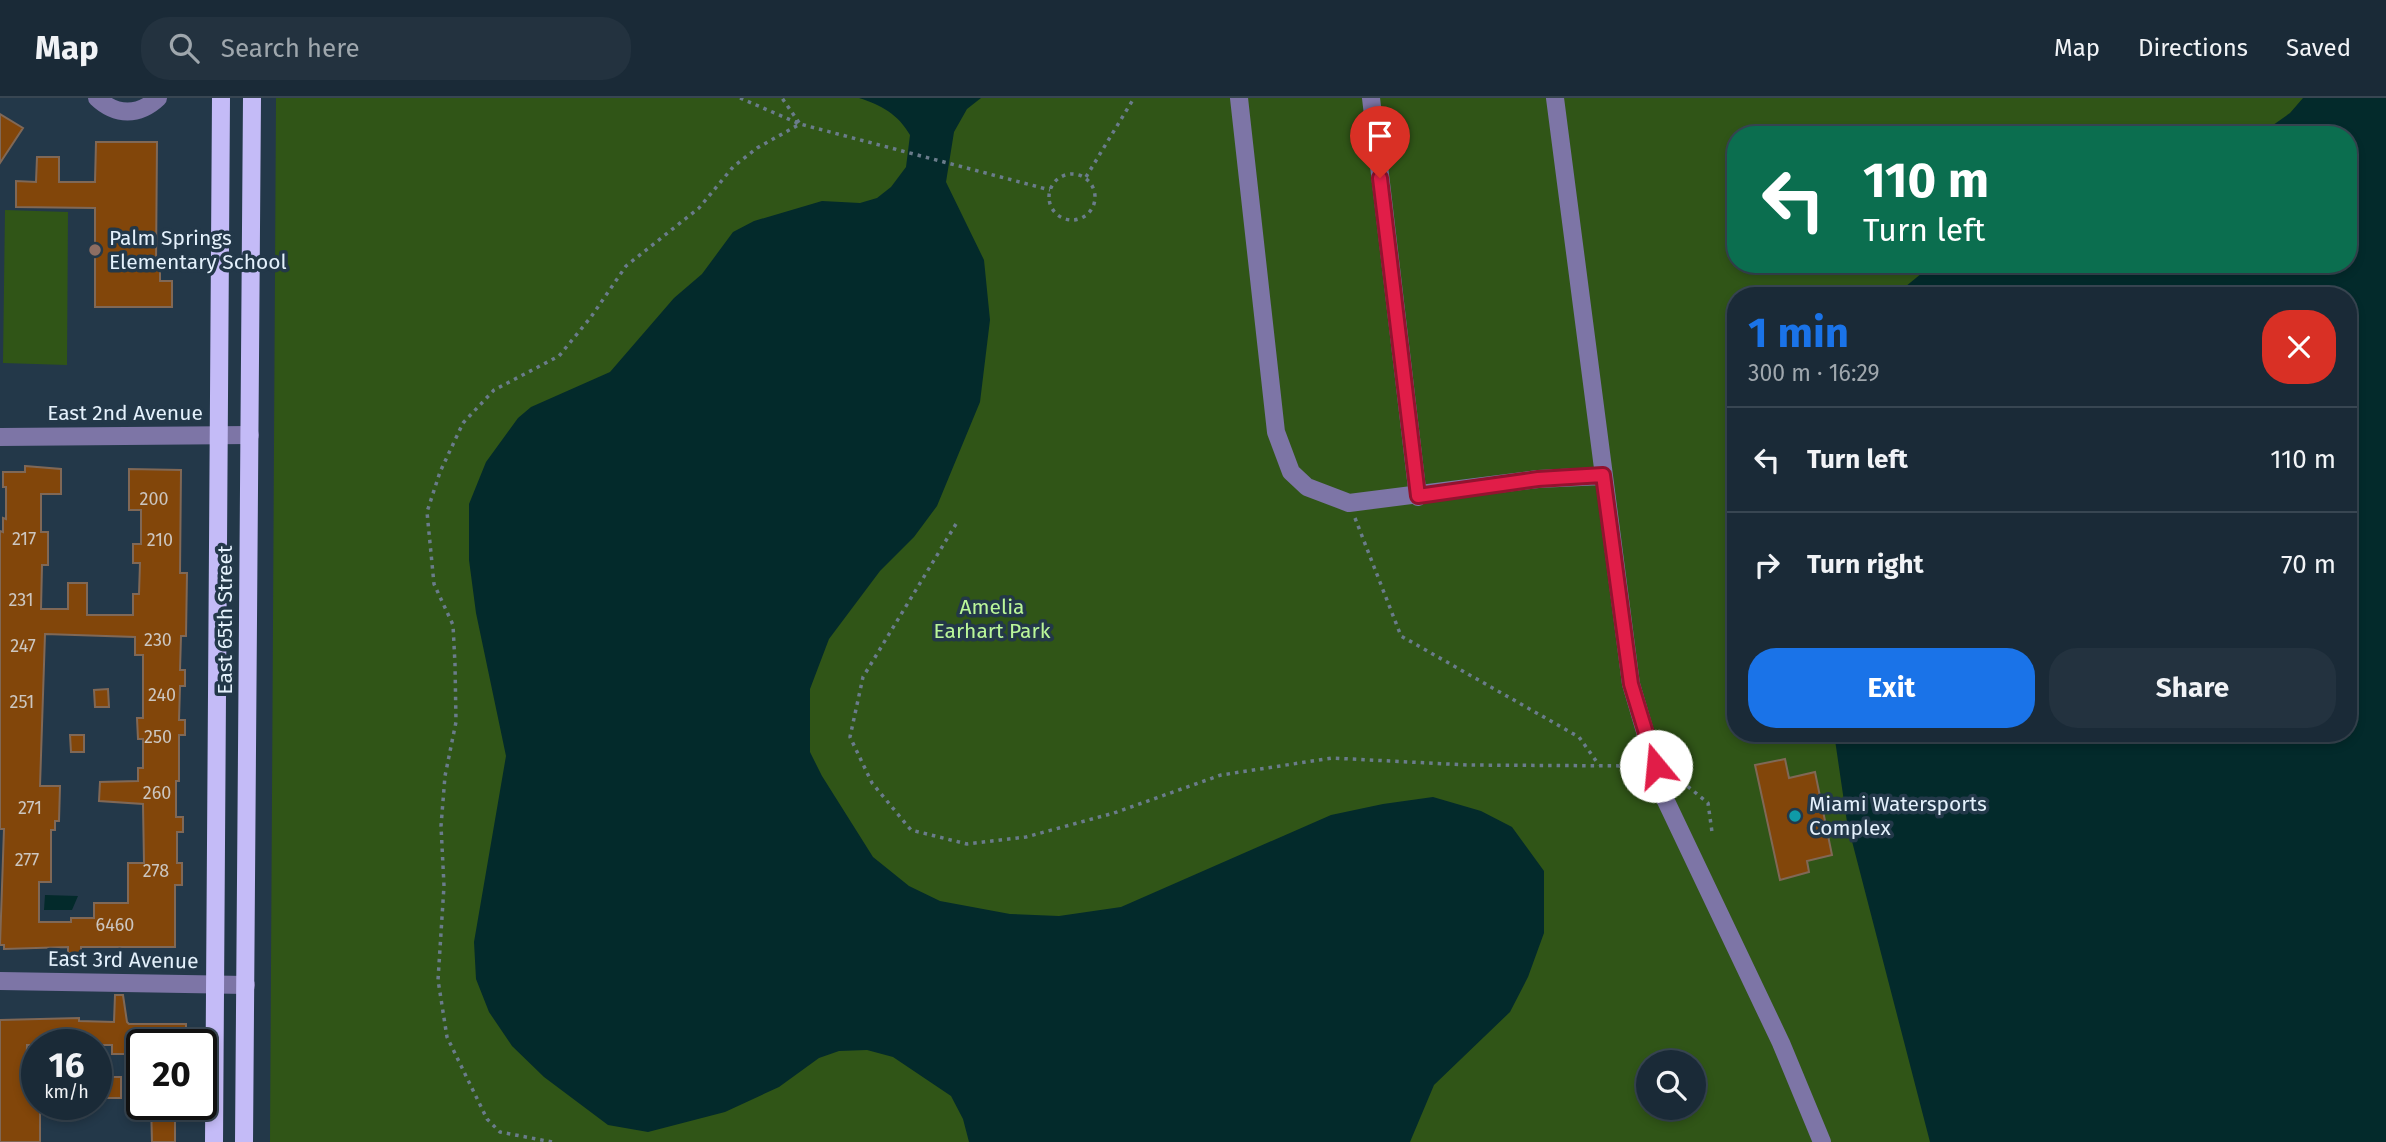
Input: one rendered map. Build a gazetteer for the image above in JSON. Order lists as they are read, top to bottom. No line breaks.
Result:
{"streets":{"main road":["East 65th Street"],"street":["East 2nd Avenue","East 3rd Avenue"]},"crossings":[["East 2nd Avenue","East 65th Street"],["East 65th Street","East 3rd Avenue"]],"parks":["Amelia Earhart Park"],"places":["Palm Springs Elementary School","Miami Watersports Complex"],"house_numbers":["200","217","210","231","230","247","240","251","250","260","271","277","278","6460"],"page":{"header":"Map","search":"Search here","nav":["Map","Directions","Saved"],"turn":["110 m","Turn left"],"heading":["1 min","300 m · 16:29"],"list":[{"name":"Turn left","value":"110 m"},{"name":"Turn right","value":"70 m"}],"buttons":["Exit","Share"],"speed":"16 km/h","limit":"20"}}
